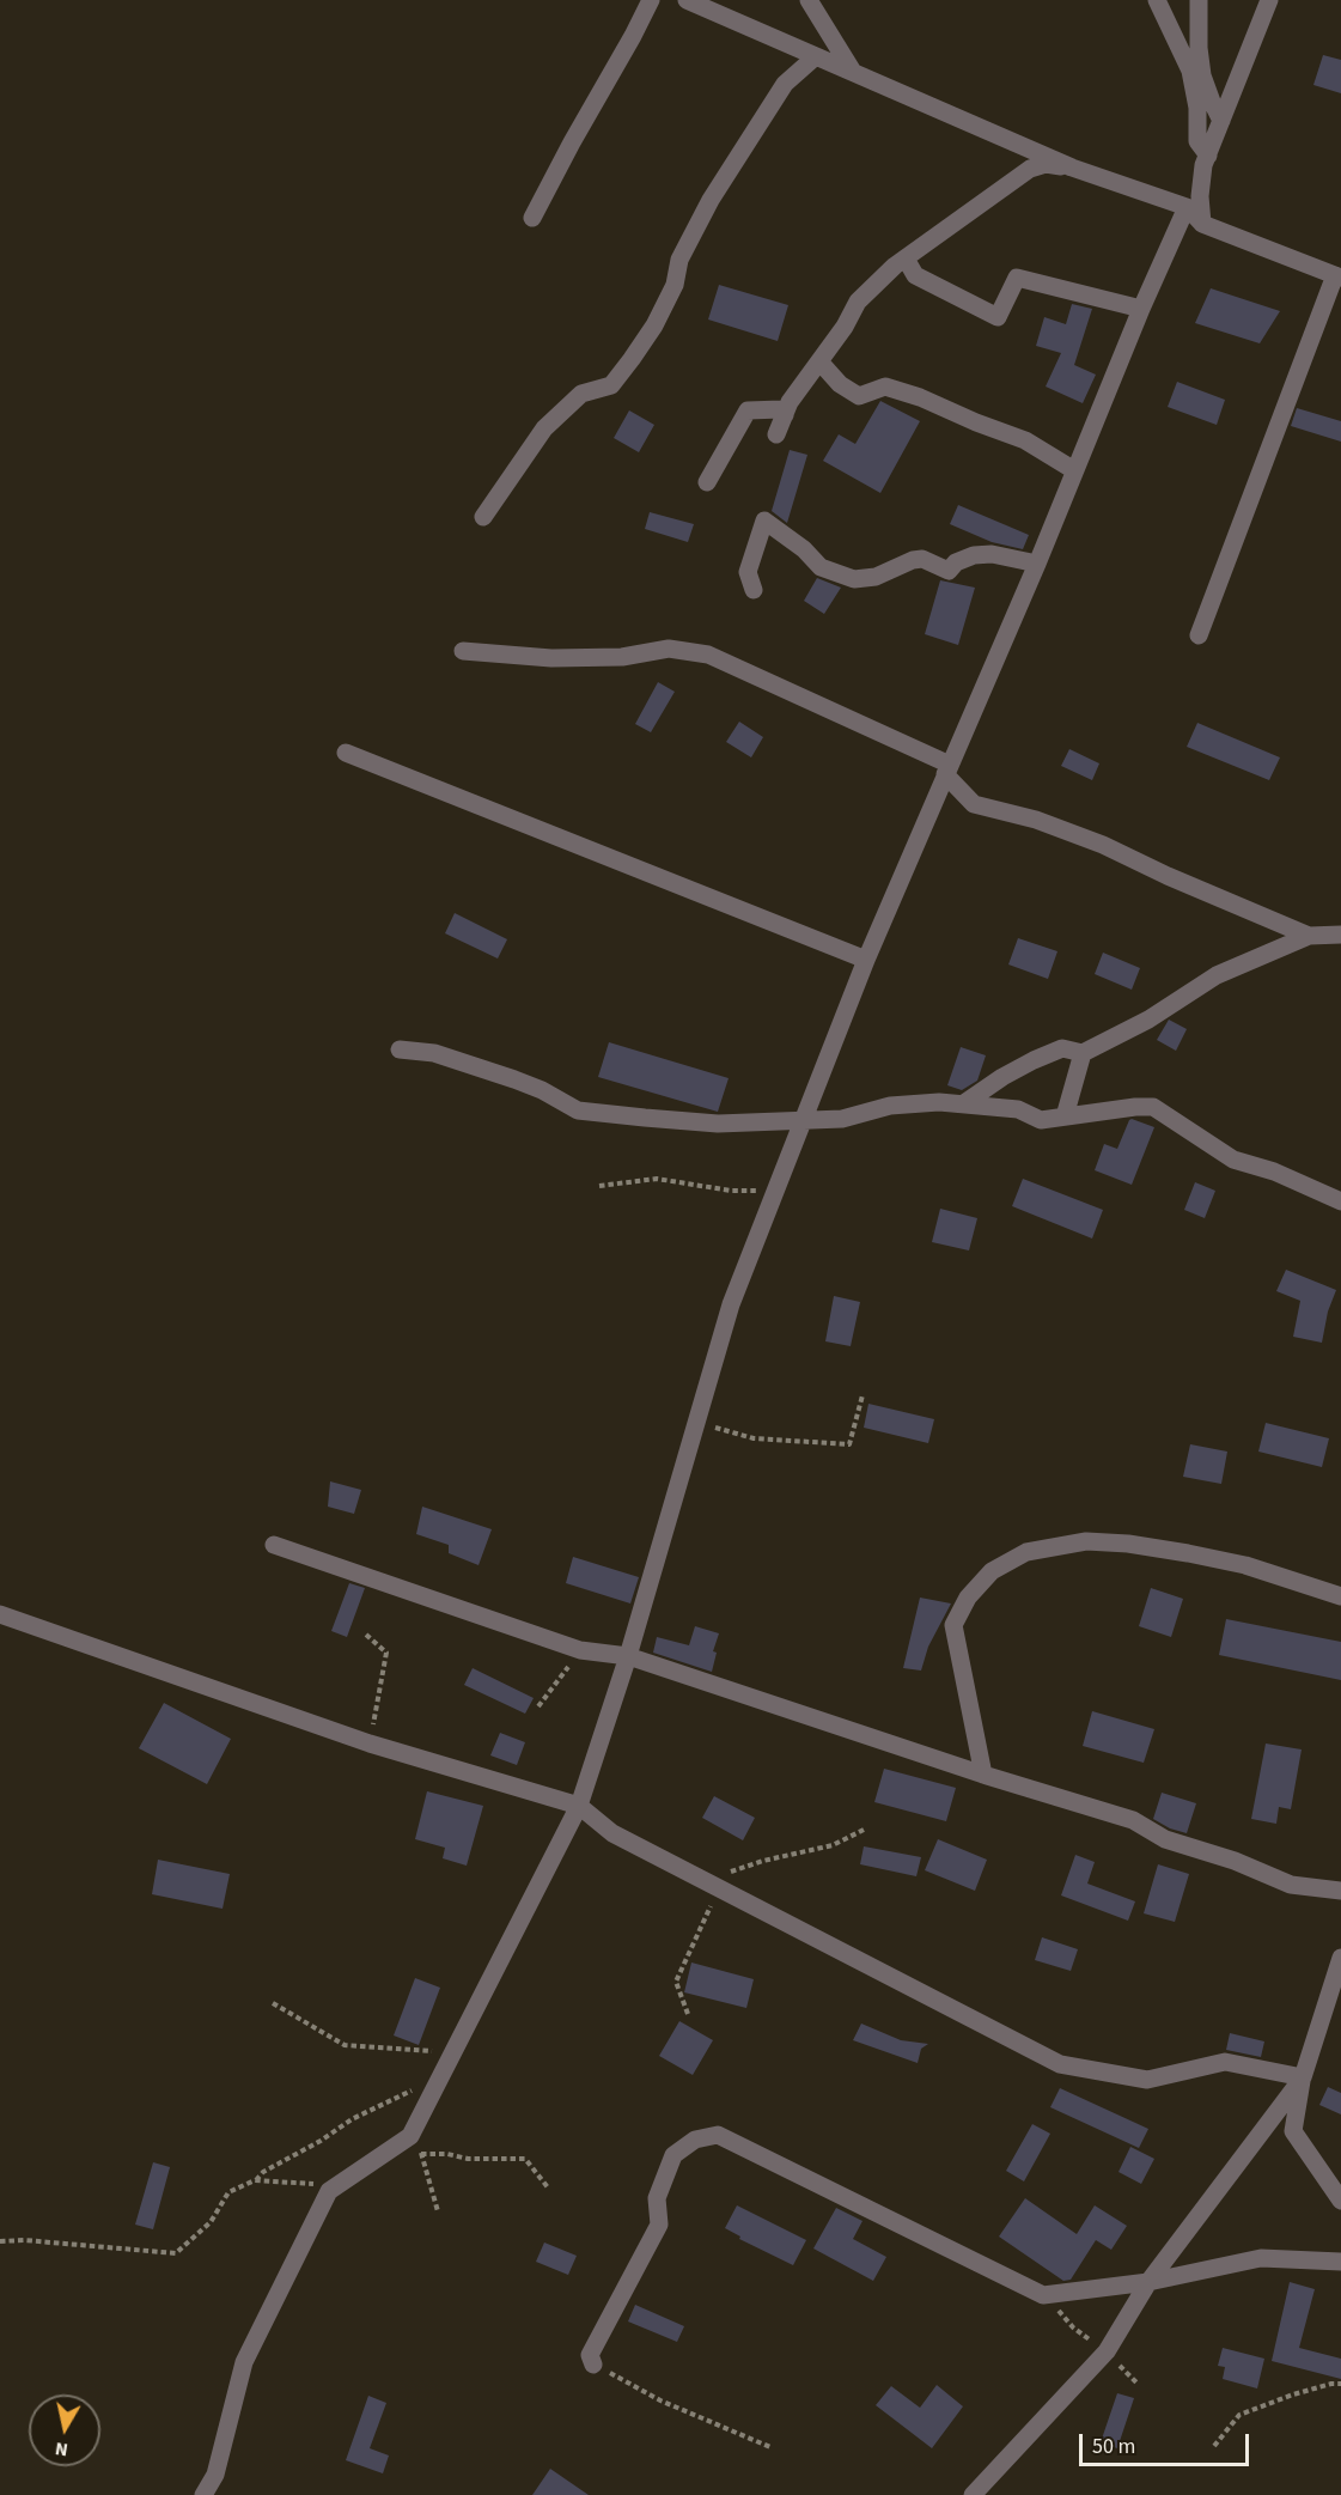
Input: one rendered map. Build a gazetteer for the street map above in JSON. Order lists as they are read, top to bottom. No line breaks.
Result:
{"scale_bar":"50 m","north":"bottom"}
